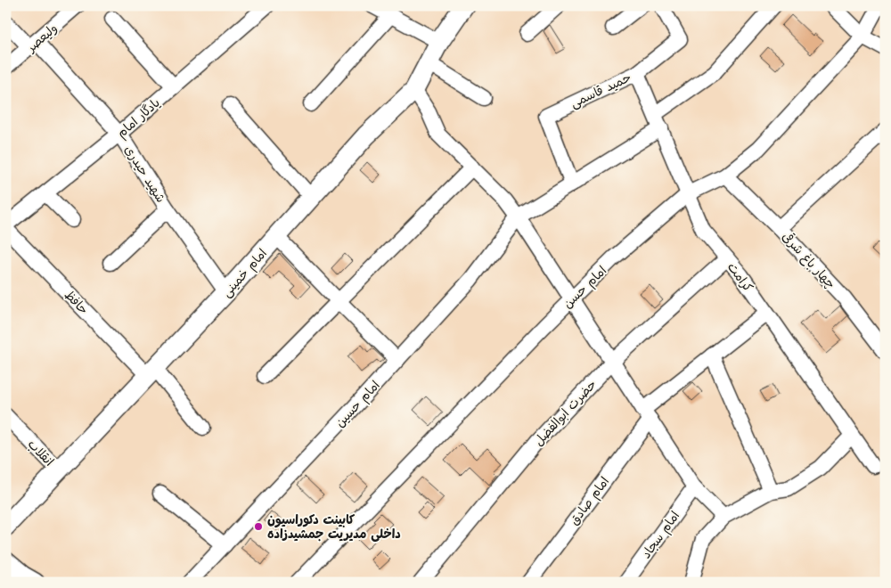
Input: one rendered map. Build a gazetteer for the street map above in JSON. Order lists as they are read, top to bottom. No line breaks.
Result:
{"streets":{"street":["ولیعصر","حمید قاسمی","یادگار امام","شهید حیدری","چهار باغ شرقی","امام خمینی","کرامت","امام حسن","حافظ","امام حسین","حضرت ابوالفضل","انقلاب","امام صادق","امام سجاد"]},"crossings":[["ولیعصر","شهید حیدری"],["حمید قاسمی","کرامت"],["یادگار امام","شهید حیدری"],["یادگار امام","حافظ"],["شهید حیدری","امام خمینی"],["چهار باغ شرقی","امام حسن"],["امام خمینی","حافظ"],["امام خمینی","انقلاب"],["کرامت","امام حسن"],["کرامت","حضرت ابوالفضل"],["کرامت","امام صادق"]],"places":["کابینت دکوراسیون داخلی مدیریت جمشیدزاده"]}
